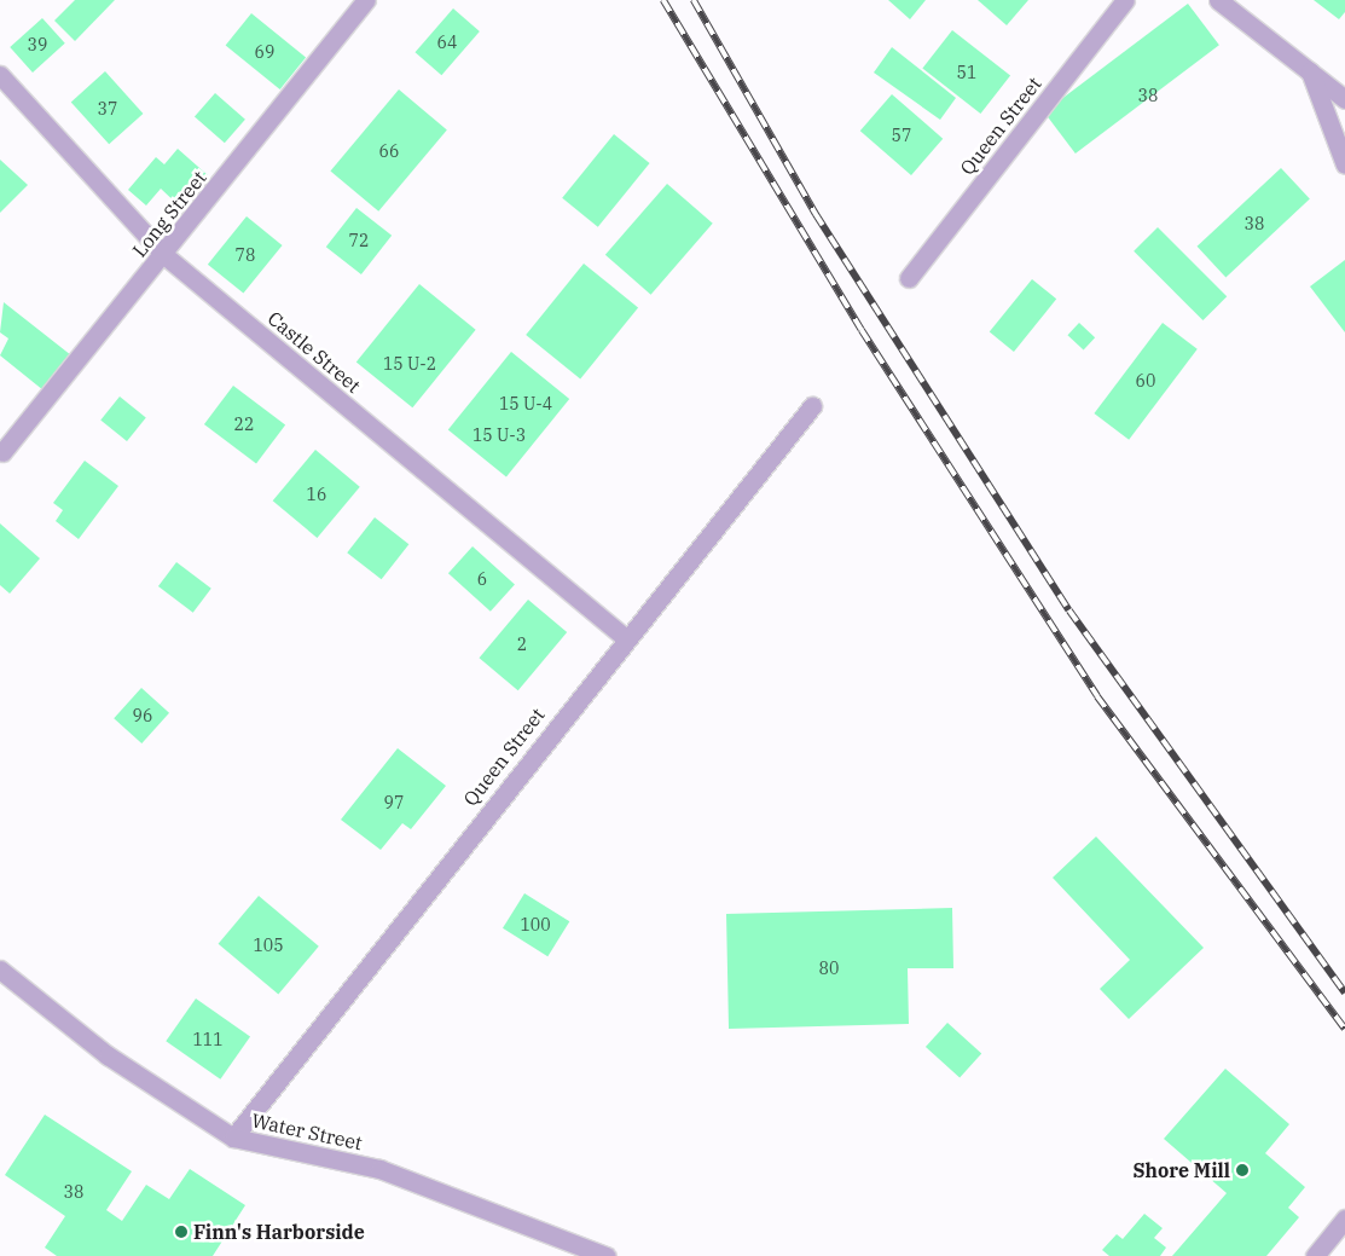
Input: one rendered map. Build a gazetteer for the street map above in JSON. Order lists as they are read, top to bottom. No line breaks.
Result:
{"streets":{"street":["Queen Street","Long Street","Castle Street","Water Street"]},"crossings":[["Queen Street","Castle Street"],["Queen Street","Water Street"],["Long Street","Castle Street"]],"places":["Shore Mill","Finn's Harborside"],"house_numbers":["64","39","69","51","38","37","57","66","38","72","78","15 U-2","60","15 U-4","22","15 U-3","16","6","2","96","97","100","105","80","111","38"]}
